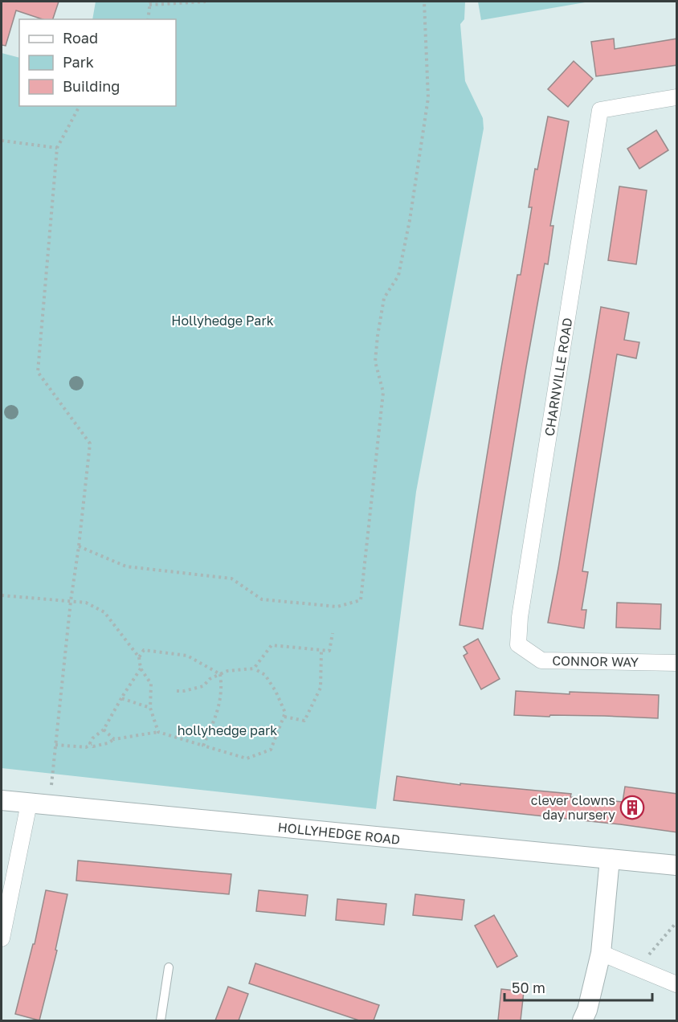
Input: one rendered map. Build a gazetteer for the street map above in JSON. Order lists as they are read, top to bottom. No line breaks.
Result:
{"streets":{"street":["CHARNVILLE ROAD","CONNOR WAY","HOLLYHEDGE ROAD"]},"crossings":[["CHARNVILLE ROAD","CONNOR WAY"]],"parks":["Hollyhedge Park","hollyhedge park"],"places":{"building":["clever clowns day nursery"]},"legend":["Road","Park","Building"],"scale_bar":"50 m"}
